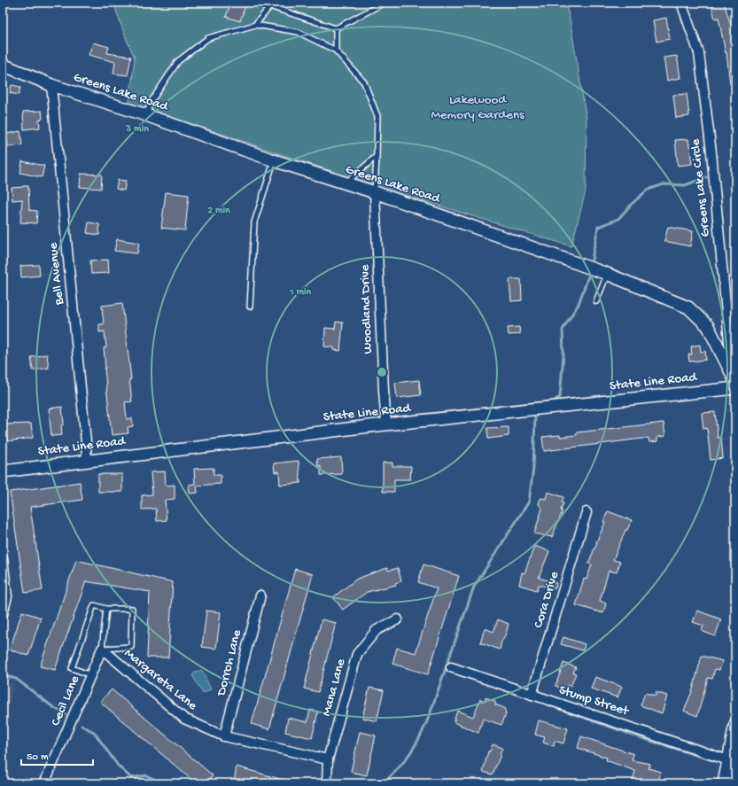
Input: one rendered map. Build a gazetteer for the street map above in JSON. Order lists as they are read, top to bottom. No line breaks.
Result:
{"streets":{"street":["Greens Lake Road","Greens Lake Circle","Bell Avenue","Woodland Drive","State Line Road","Cora Drive","Dorroh Lane","Margareta Lane","Mana Lane","Cecil Lane","Stump Street"]},"crossings":[["Greens Lake Road","Greens Lake Circle"],["Greens Lake Road","Bell Avenue"],["Greens Lake Road","Woodland Drive"],["Bell Avenue","State Line Road"],["Woodland Drive","State Line Road"],["Cora Drive","Stump Street"],["Dorroh Lane","Margareta Lane"],["Margareta Lane","Mana Lane"],["Margareta Lane","Cecil Lane"]],"parks":["Lakewood Memory Gardens"],"scale_bar":"50 m","rings":["3 min","2 min","1 min"]}
